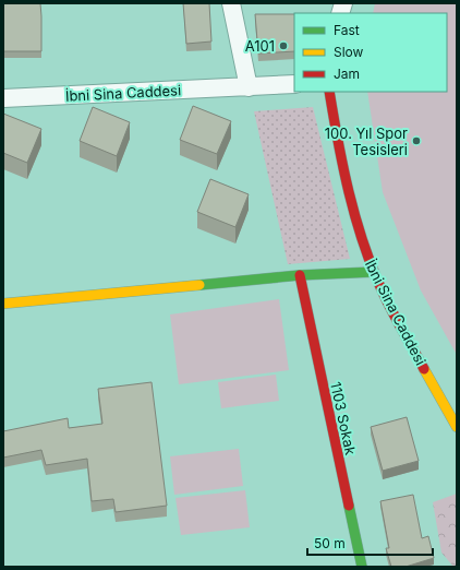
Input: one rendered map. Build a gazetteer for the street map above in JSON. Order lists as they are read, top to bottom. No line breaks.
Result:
{"streets":{"street":["İbni Sina Caddesi","1103 Sokak"]},"places":["A101","100. Yıl Spor Tesisleri"],"legend":["Fast","Slow","Jam"],"scale_bar":"50 m"}
